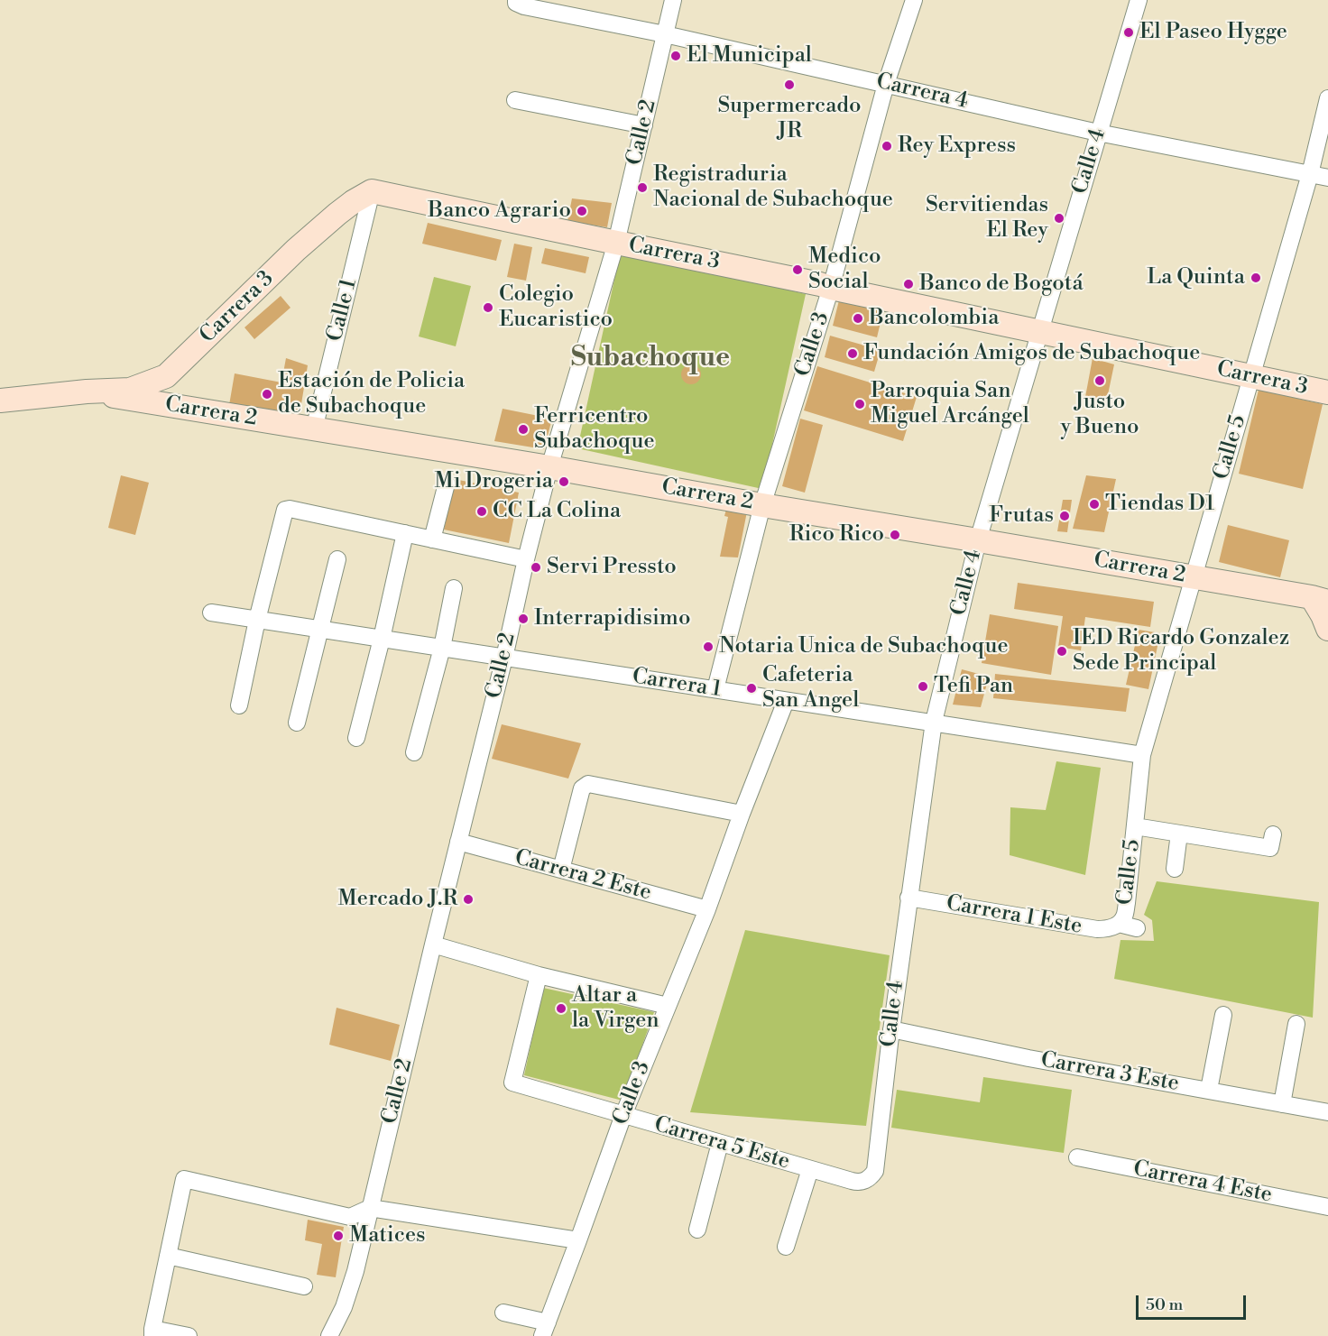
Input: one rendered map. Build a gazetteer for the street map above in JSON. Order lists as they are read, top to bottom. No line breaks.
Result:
{"streets":{"street":["Carrera 4","Calle 2","Calle 4","Carrera 3","Calle 1","Calle 3","Carrera 2","Calle 5","Carrera 1","Carrera 2 Este","Carrera 1 Este","Carrera 3 Este","Carrera 5 Este","Carrera 4 Este"]},"crossings":[["Carrera 4","Calle 2"],["Carrera 4","Calle 4"],["Carrera 4","Calle 3"],["Carrera 4","Calle 5"],["Calle 2","Carrera 3"],["Calle 2","Carrera 2"],["Calle 2","Carrera 1"],["Calle 2","Carrera 2 Este"],["Calle 4","Carrera 3"],["Calle 4","Carrera 2"],["Calle 4","Carrera 1"],["Calle 4","Carrera 1 Este"],["Calle 4","Carrera 3 Este"],["Calle 4","Carrera 5 Este"],["Carrera 3","Calle 1"],["Carrera 3","Calle 3"],["Carrera 3","Carrera 2"],["Carrera 3","Calle 5"],["Calle 1","Carrera 2"],["Calle 3","Carrera 2"],["Calle 3","Carrera 1"],["Calle 3","Carrera 2 Este"],["Calle 3","Carrera 5 Este"],["Carrera 2","Calle 5"],["Calle 5","Carrera 1"],["Calle 5","Carrera 1 Este"]],"districts":["Subachoque"],"places":["El Paseo Hygge","El Municipal","Supermercado JR","Rey Express","Registraduria Nacional de Subachoque","Banco Agrario","Servitiendas El Rey","Medico Social","La Quinta","Banco de Bogotá","Colegio Eucaristico","Bancolombia","Fundación Amigos de Subachoque","Justo y Bueno","Estación de Policia de Subachoque","Parroquia San Miguel Arcángel","Ferricentro Subachoque","Mi Drogeria","Tiendas D1","CC La Colina","Frutas","Rico Rico","Servi Pressto","Interrapidisimo","Notaria Unica de Subachoque","IED Ricardo Gonzalez Sede Principal","Tefi Pan","Cafeteria San Angel","Mercado J.R","Altar a la Virgen","Matices"],"scale_bar":"50 m"}
